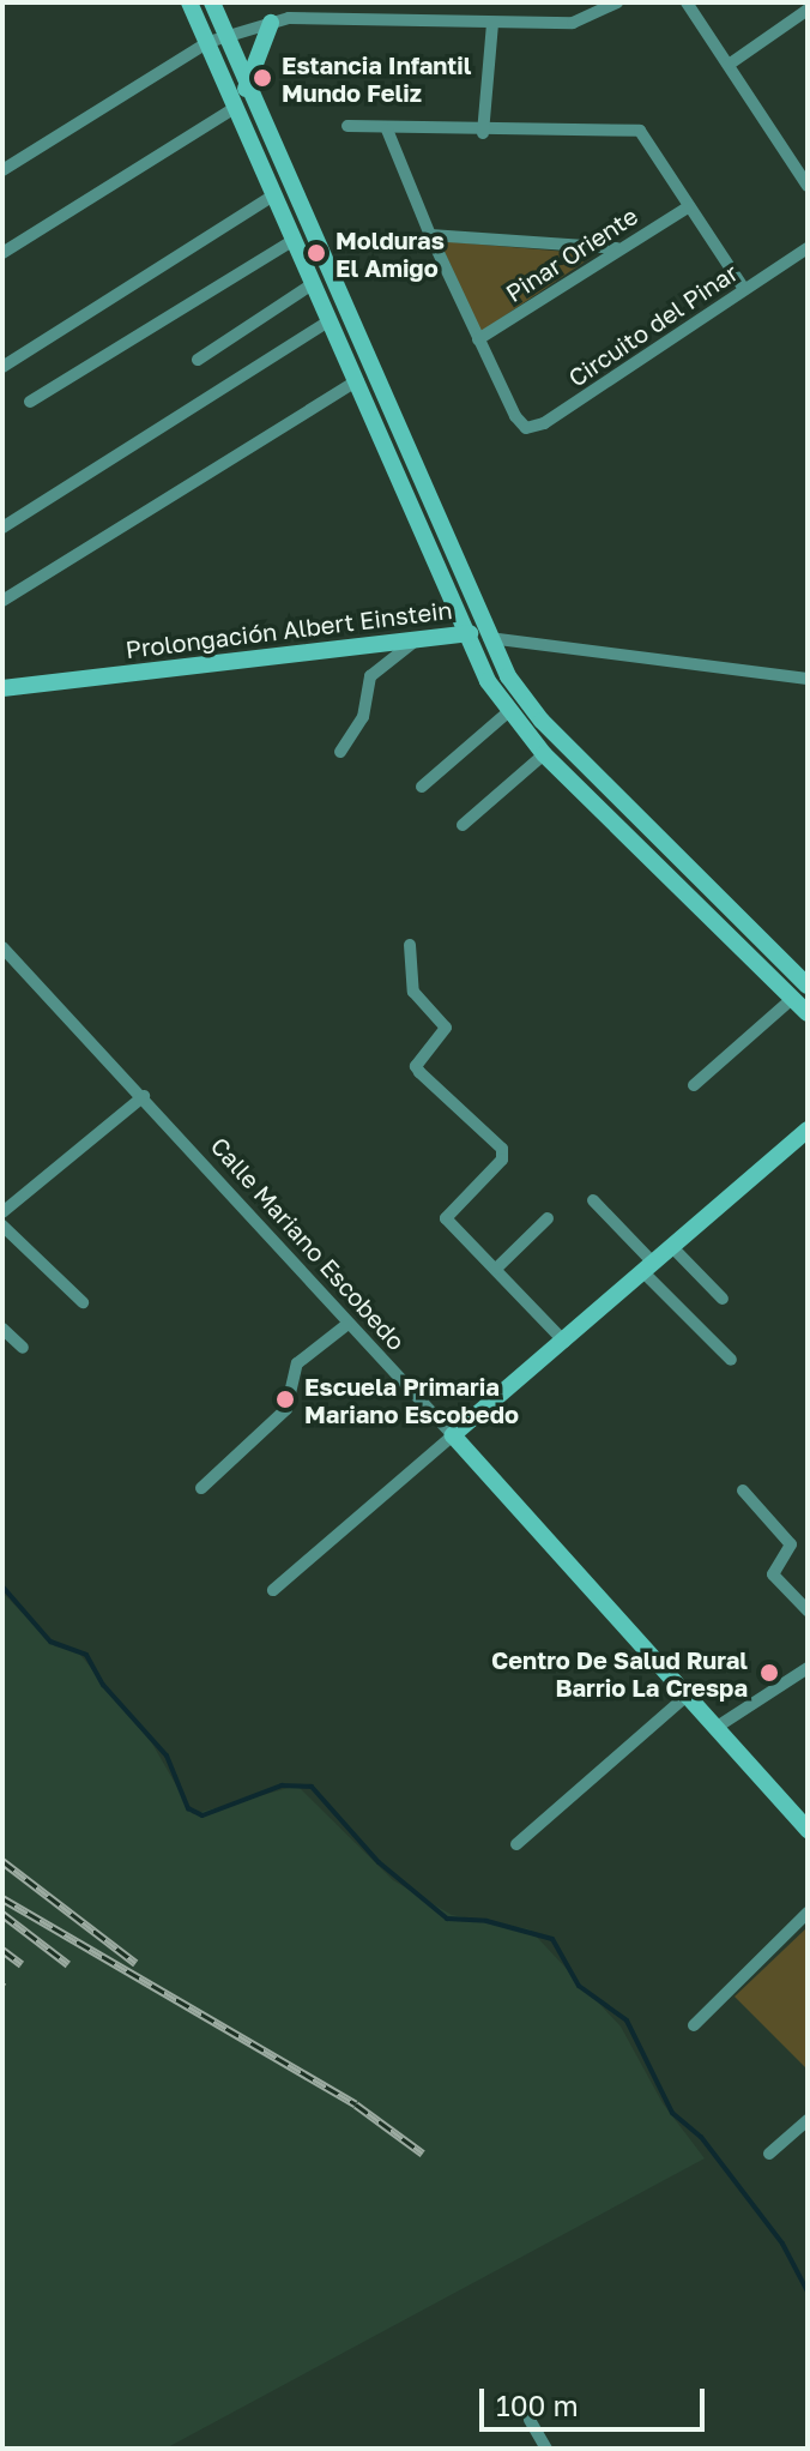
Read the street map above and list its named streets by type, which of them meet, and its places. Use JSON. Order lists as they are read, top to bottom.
{
  "streets": {
    "main road": ["Prolongación Albert Einstein", "Calle Mariano Escobedo"],
    "street": ["Pinar Oriente", "Circuito del Pinar"]
  },
  "crossings": [
    ["Pinar Oriente", "Circuito del Pinar"]
  ],
  "places": [
    "Estancia Infantil Mundo Feliz",
    "Molduras El Amigo",
    "Escuela Primaria Mariano Escobedo",
    "Centro De Salud Rural Barrio La Crespa"
  ],
  "scale_bar": "100 m"
}
